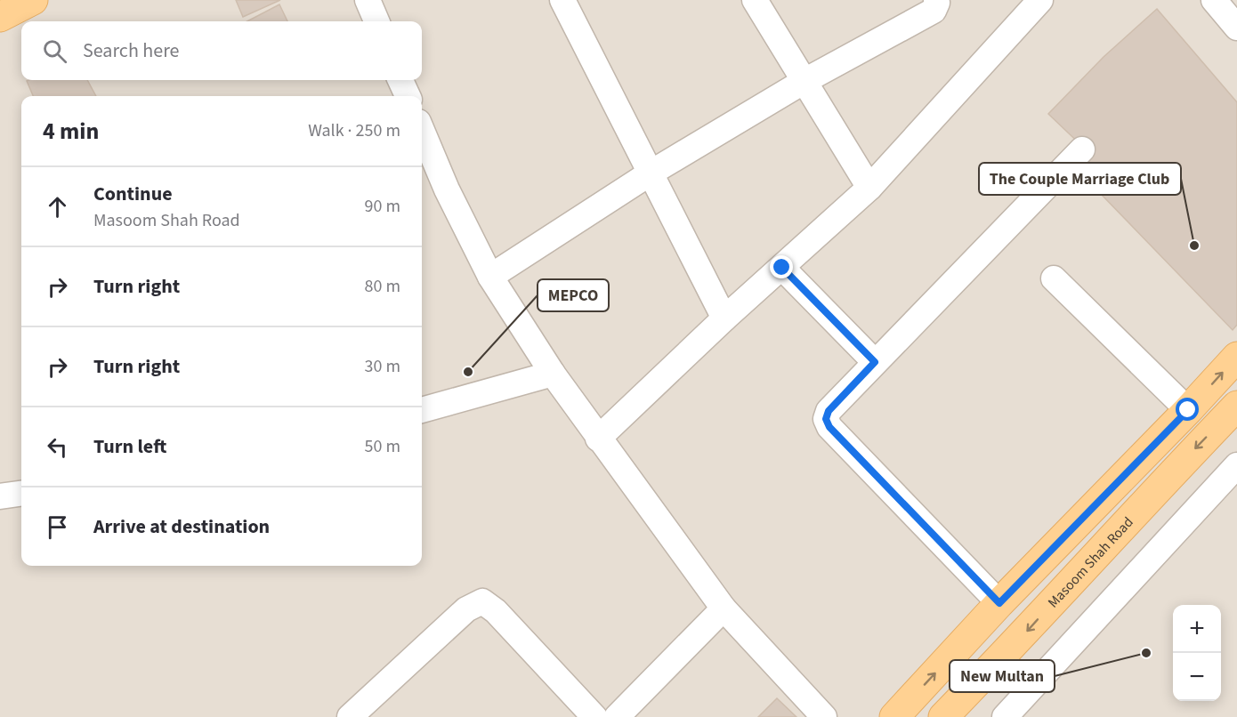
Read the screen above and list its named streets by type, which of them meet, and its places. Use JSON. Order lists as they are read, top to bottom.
{
  "streets": {
    "main road": ["Masoom Shah Road"]
  },
  "places": ["The Couple Marriage Club", "MEPCO", "New Multan"],
  "page": {
    "search": "Search here",
    "heading": ["4 min", "Walk · 250 m"],
    "list": [
      ["Continue", "Masoom Shah Road", "90 m"],
      ["Turn right", "80 m"],
      ["Turn right", "30 m"],
      ["Turn left", "50 m"],
      "Arrive at destination"
    ],
    "map_buttons": ["+", "−"]
  }
}
